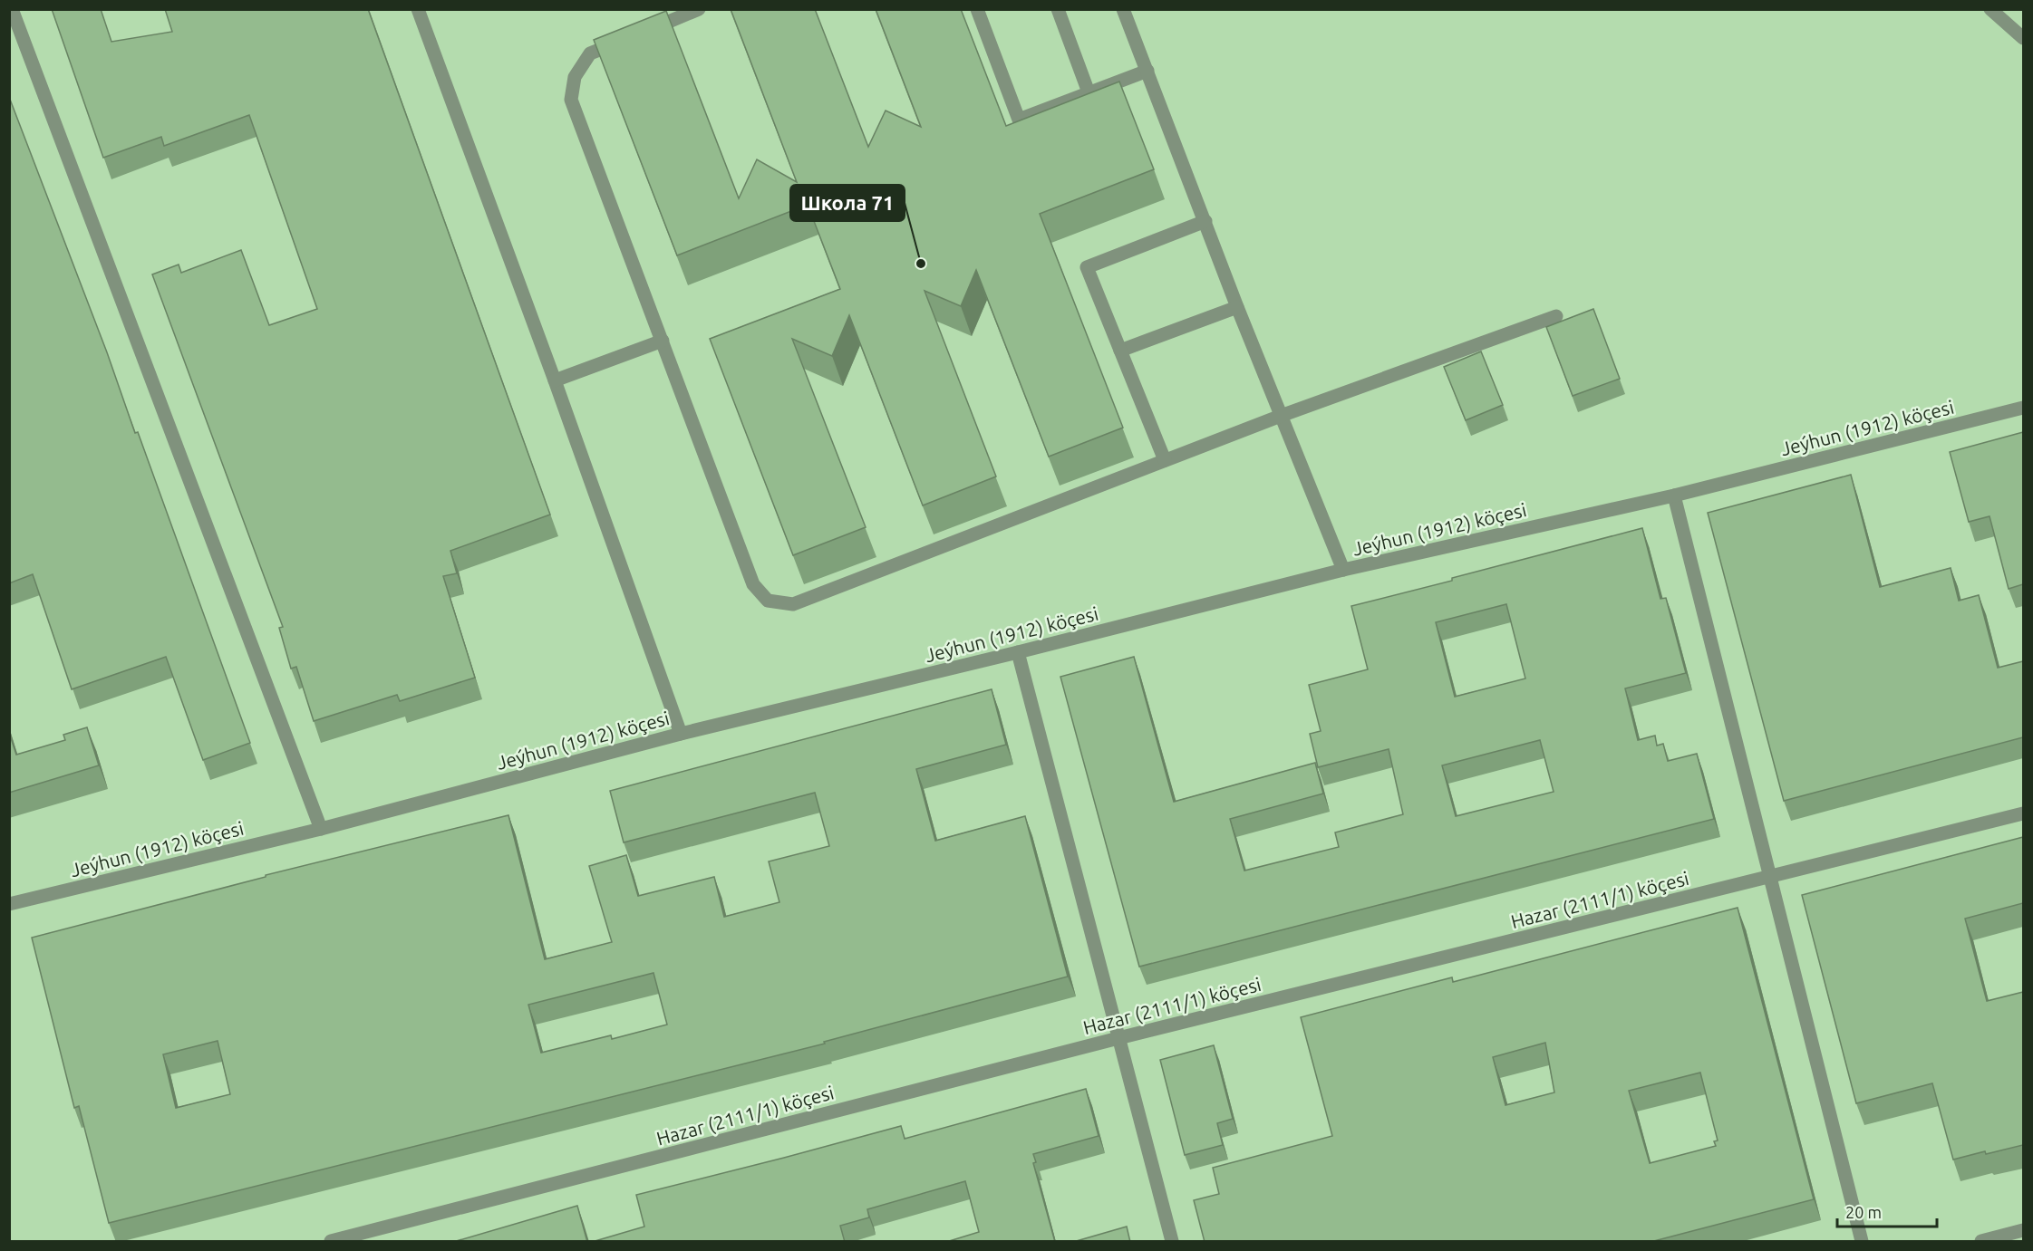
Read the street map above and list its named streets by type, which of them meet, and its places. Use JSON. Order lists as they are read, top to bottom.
{
  "streets": {
    "street": ["Jeýhun (1912) köçesi", "Hazar (2111/1) köçesi"]
  },
  "places": ["Школа 71"],
  "scale_bar": "20 m"
}
